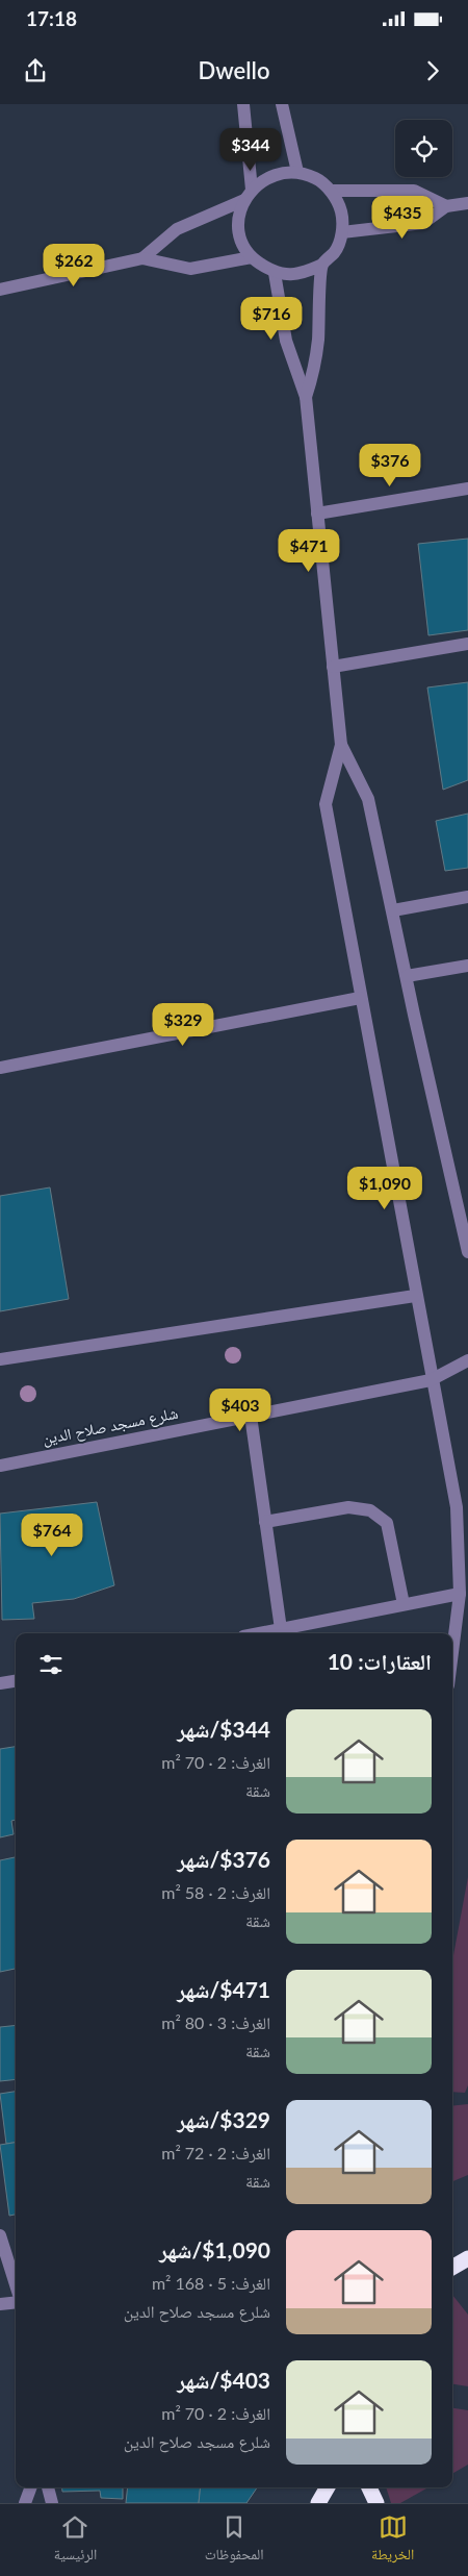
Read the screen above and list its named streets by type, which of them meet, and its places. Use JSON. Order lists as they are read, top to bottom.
{
  "streets": {
    "street": ["شلرع مسجد صلاح الدين"]
  },
  "page": {
    "status": "17:18",
    "header": "Dwello",
    "price": [
      "$344",
      "$435",
      "$262",
      "$716",
      "$376",
      "$471",
      "$329",
      "$1,090",
      "$403",
      "$764"
    ],
    "heading": "العقارات: 10",
    "list": [
      {
        "name": "$344/شهر",
        "note": "الغرف: 2 · 70 m² · شقة"
      },
      {
        "name": "$376/شهر",
        "note": "الغرف: 2 · 58 m² · شقة"
      },
      {
        "name": "$471/شهر",
        "note": "الغرف: 3 · 80 m² · شقة"
      },
      {
        "name": "$329/شهر",
        "note": "الغرف: 2 · 72 m² · شقة"
      },
      {
        "name": "$1,090/شهر",
        "note": "الغرف: 5 · 168 m² · شلرع مسجد صلاح الدين"
      },
      {
        "name": "$403/شهر",
        "note": "الغرف: 2 · 70 m² · شلرع مسجد صلاح الدين"
      }
    ],
    "tabs": ["الخريطة", "المحفوظات", "الرئيسية"]
  }
}
